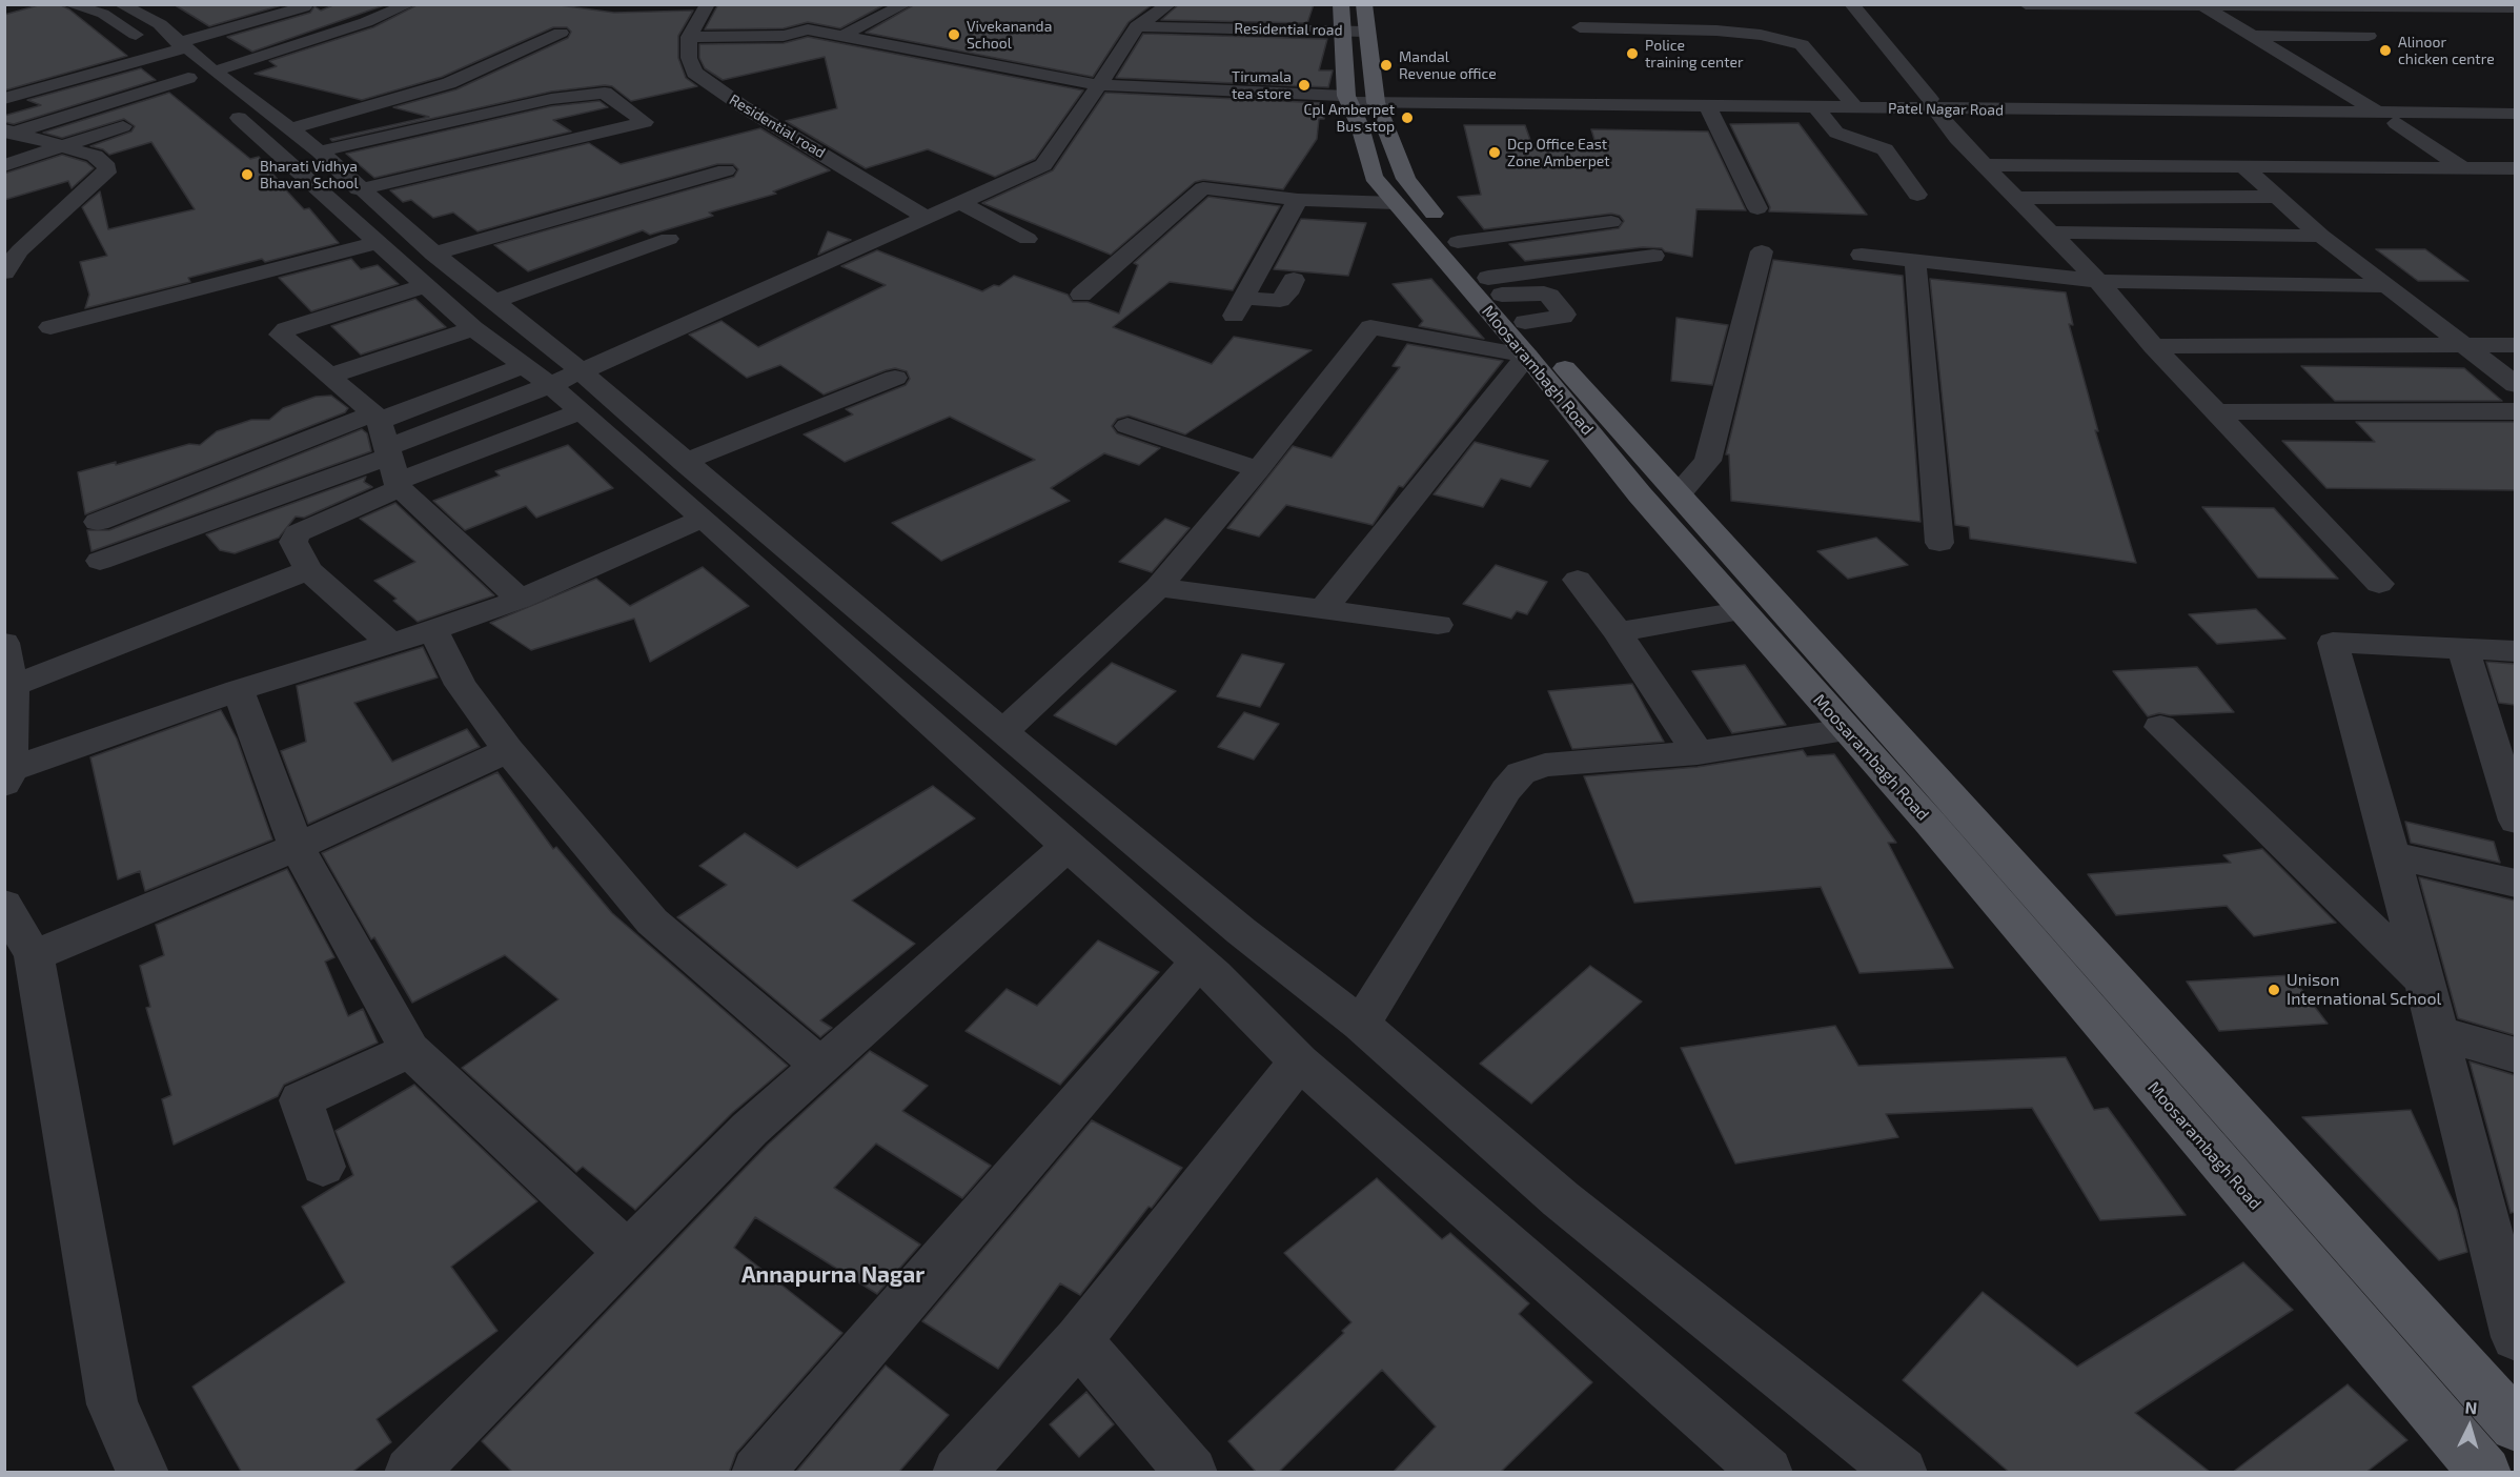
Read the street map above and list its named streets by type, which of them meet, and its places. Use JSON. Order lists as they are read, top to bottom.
{
  "streets": {
    "main road": ["Moosarambagh Road"],
    "street": ["Residential road", "Patel Nagar Road"]
  },
  "crossings": [
    ["Residential road", "Patel Nagar Road"],
    ["Residential road", "Moosarambagh Road"],
    ["Patel Nagar Road", "Moosarambagh Road"]
  ],
  "districts": ["Annapurna Nagar"],
  "places": [
    "Vivekananda School",
    "Alinoor chicken centre",
    "Police training center",
    "Mandal Revenue office",
    "Tirumala tea store",
    "Cpl Amberpet Bus stop",
    "Dcp Office East Zone Amberpet",
    "Bharati Vidhya Bhavan School",
    "Unison International School"
  ],
  "north": "top"
}
